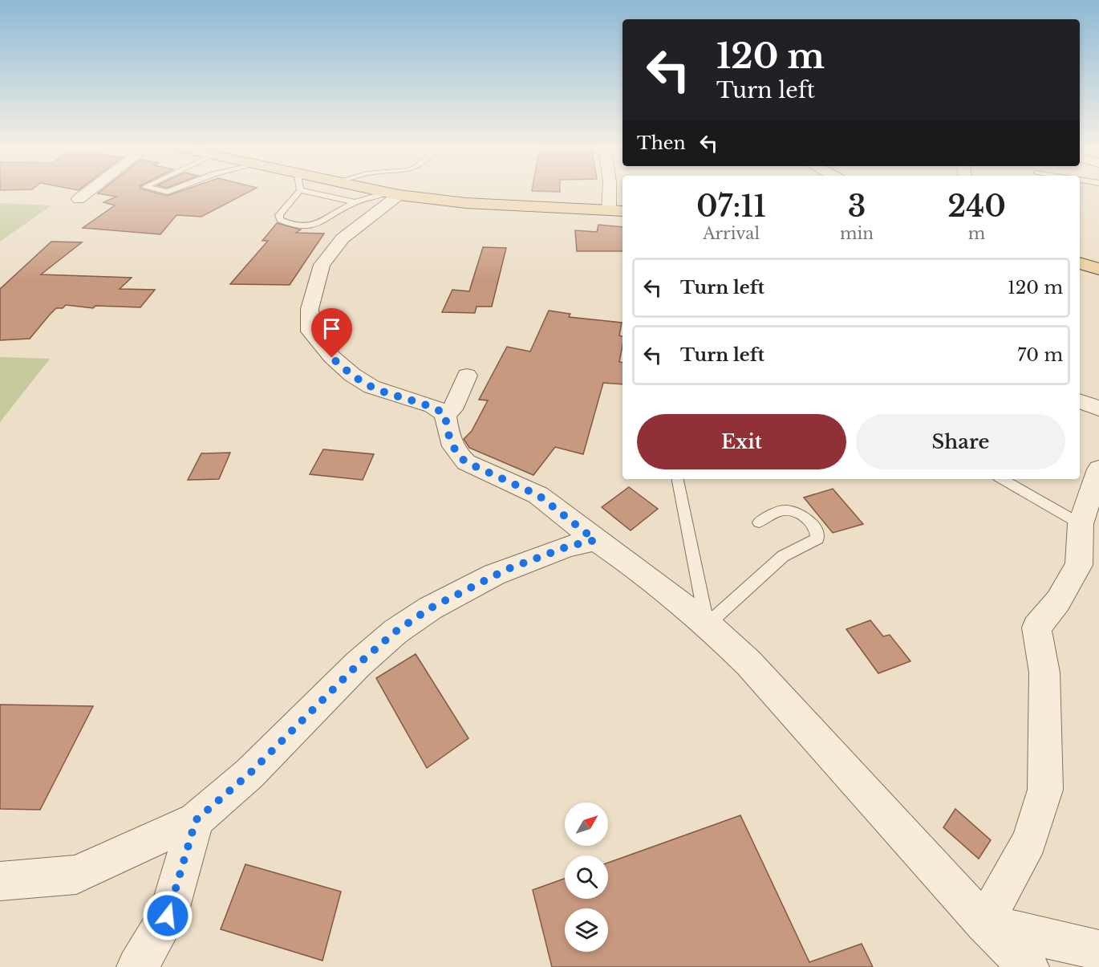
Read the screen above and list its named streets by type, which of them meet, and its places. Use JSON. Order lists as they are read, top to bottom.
{
  "north": "top right",
  "page": {
    "turn": ["120 m", "Turn left"],
    "then": "Then",
    "eta": [
      "07:11",
      "Arrival",
      "3",
      "min",
      "240",
      "m"
    ],
    "list": [
      {
        "name": "Turn left",
        "value": "120 m"
      },
      {
        "name": "Turn left",
        "value": "70 m"
      }
    ],
    "buttons": ["Exit", "Share"]
  }
}
